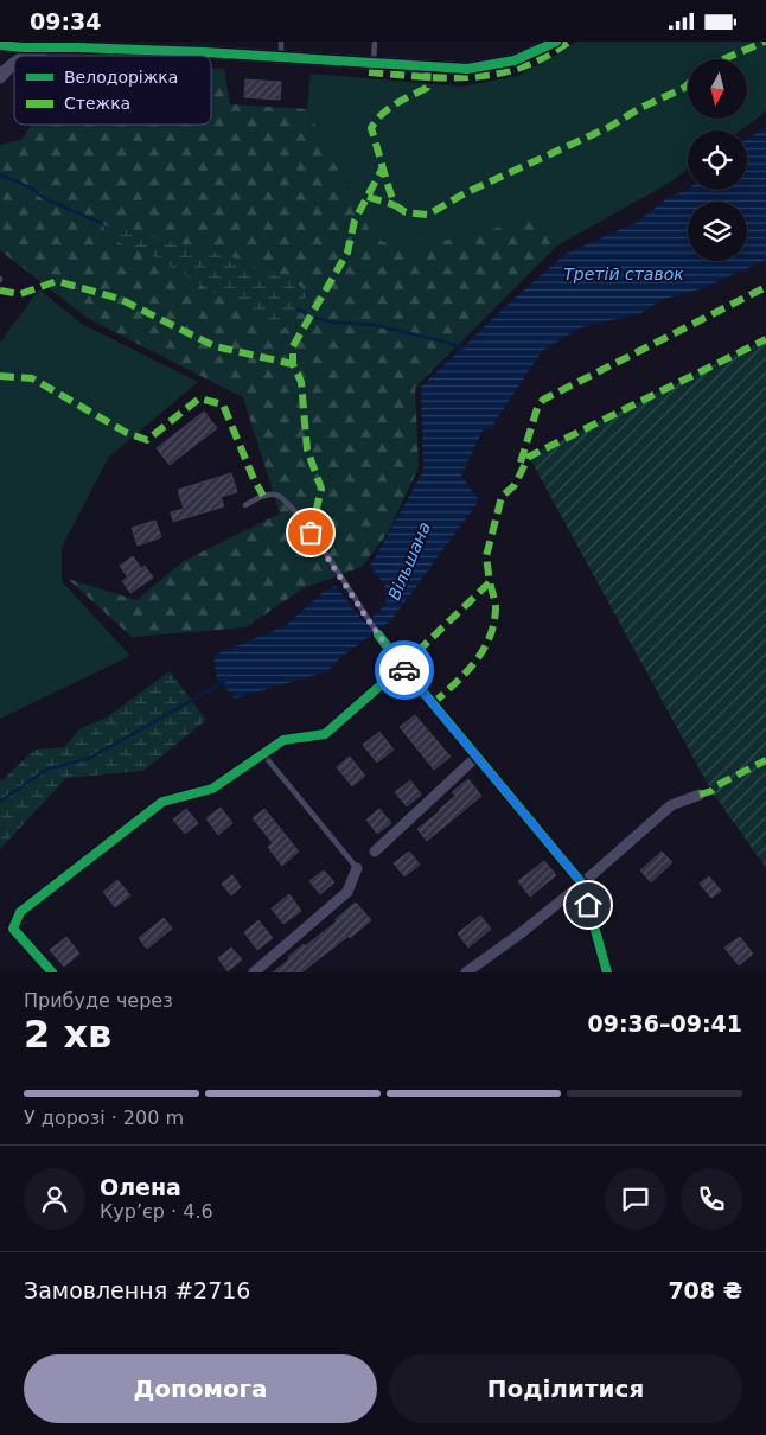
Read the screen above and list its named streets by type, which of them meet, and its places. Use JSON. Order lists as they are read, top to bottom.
{
  "water": ["Третій ставок", "Вільшана"],
  "legend": ["Велодоріжка", "Стежка"],
  "north": "bottom",
  "page": {
    "status": "09:34",
    "heading": ["2 хв", "Прибуде через", "09:36–09:41"],
    "panel": [
      "Олена",
      "Кур’єр · 4.6",
      "Замовлення #2716",
      "708 ₴"
    ],
    "bar": "У дорозі · 200 m",
    "buttons": ["Допомога", "Поділитися"]
  }
}
